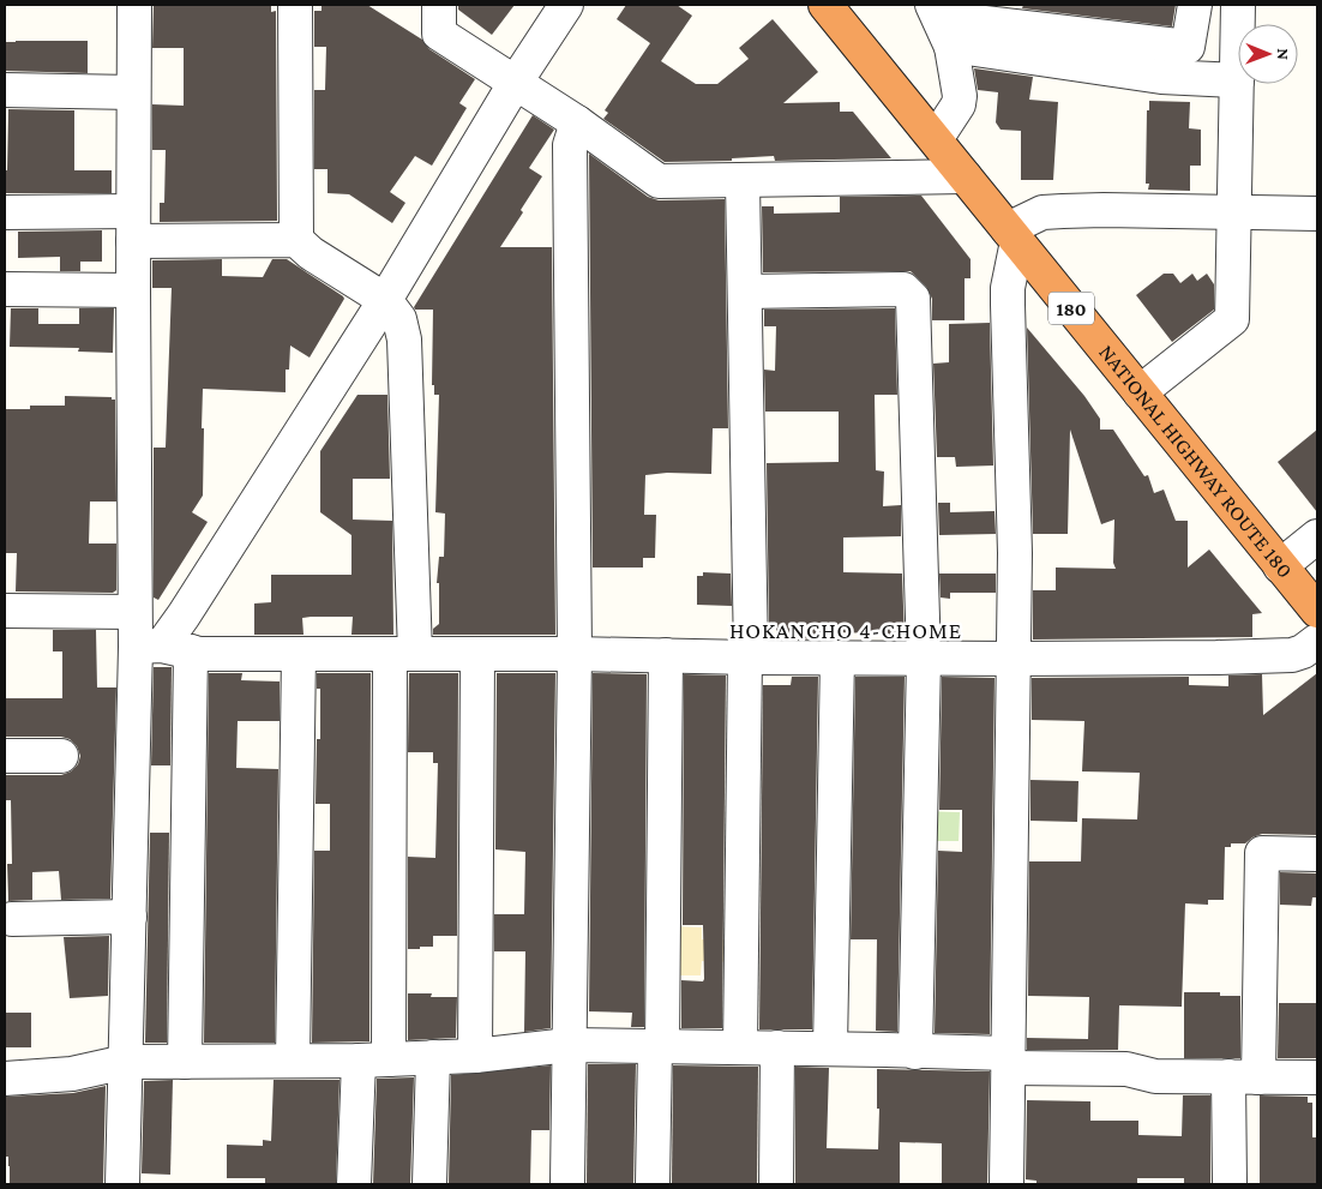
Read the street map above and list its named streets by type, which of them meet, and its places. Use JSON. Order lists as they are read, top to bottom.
{
  "streets": {
    "highway": ["180", "NATIONAL HIGHWAY ROUTE 180"]
  },
  "districts": ["HOKANCHO 4-CHOME"],
  "north": "right"
}
